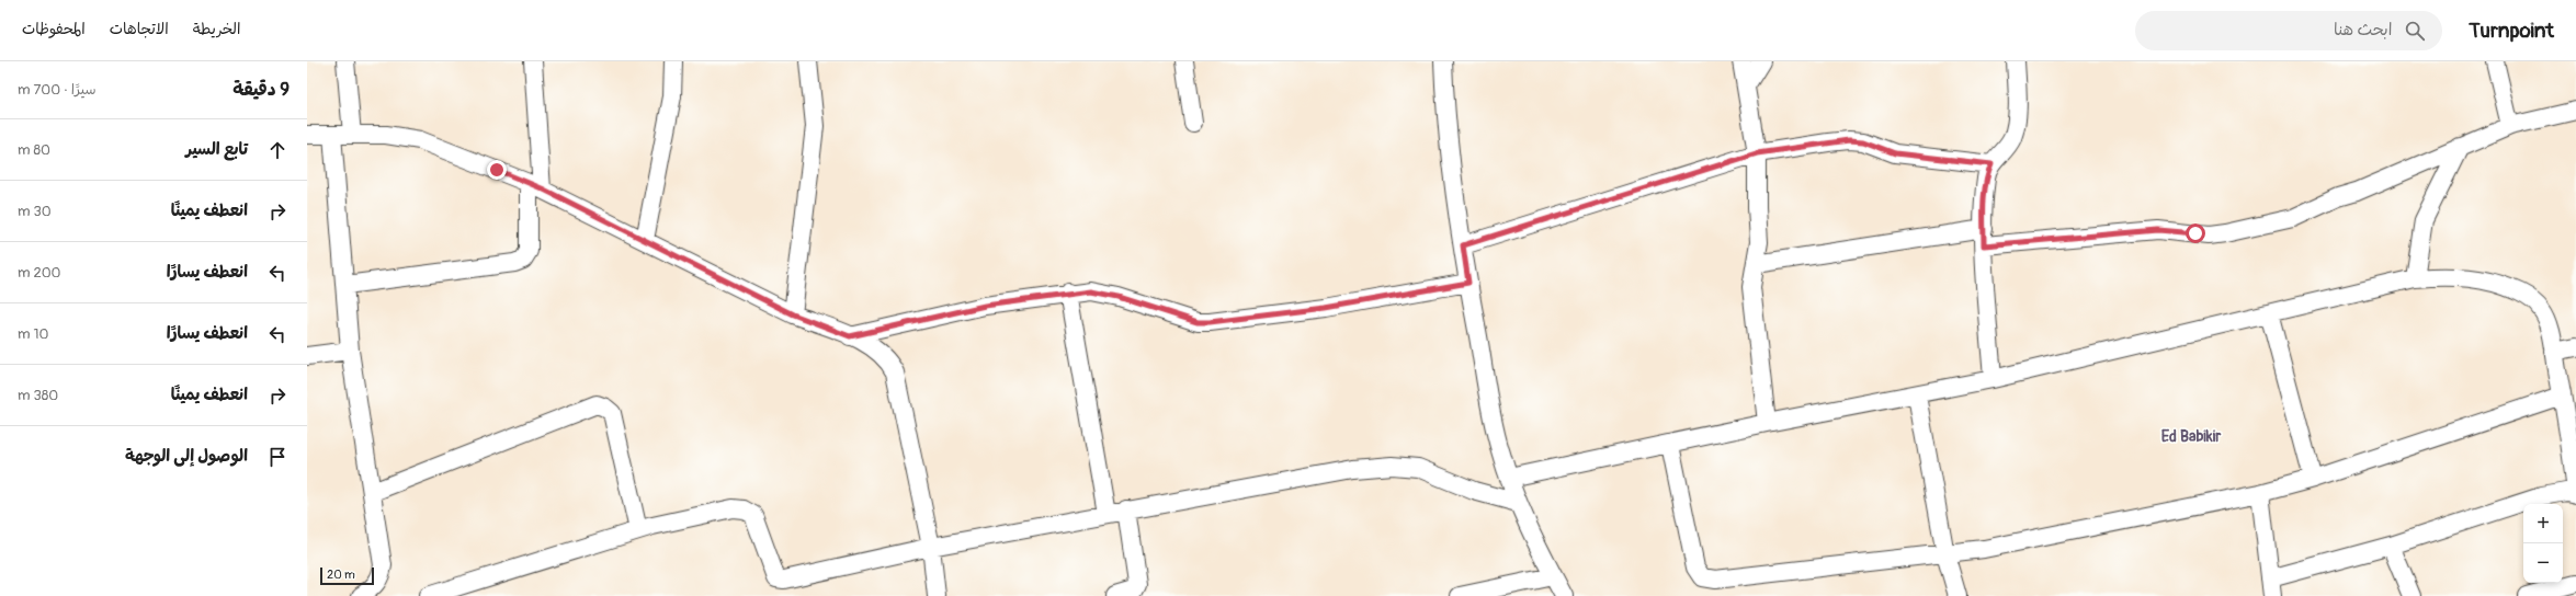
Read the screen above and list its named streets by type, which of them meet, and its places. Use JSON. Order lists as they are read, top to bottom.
{
  "districts": ["Ed Babikir"],
  "scale_bar": "20 m",
  "page": {
    "header": "Turnpoint",
    "search": "ابحث هنا",
    "nav": ["الخريطة", "الاتجاهات", "المحفوظات"],
    "heading": ["9 دقيقة", "سيرًا · 700 m"],
    "list": [
      ["تابع السير", "80 m"],
      ["انعطف يمينًا", "30 m"],
      ["انعطف يسارًا", "200 m"],
      ["انعطف يسارًا", "10 m"],
      ["انعطف يمينًا", "380 m"],
      "الوصول إلى الوجهة"
    ],
    "map_buttons": ["+", "−"],
    "scale": "20 m"
  }
}
